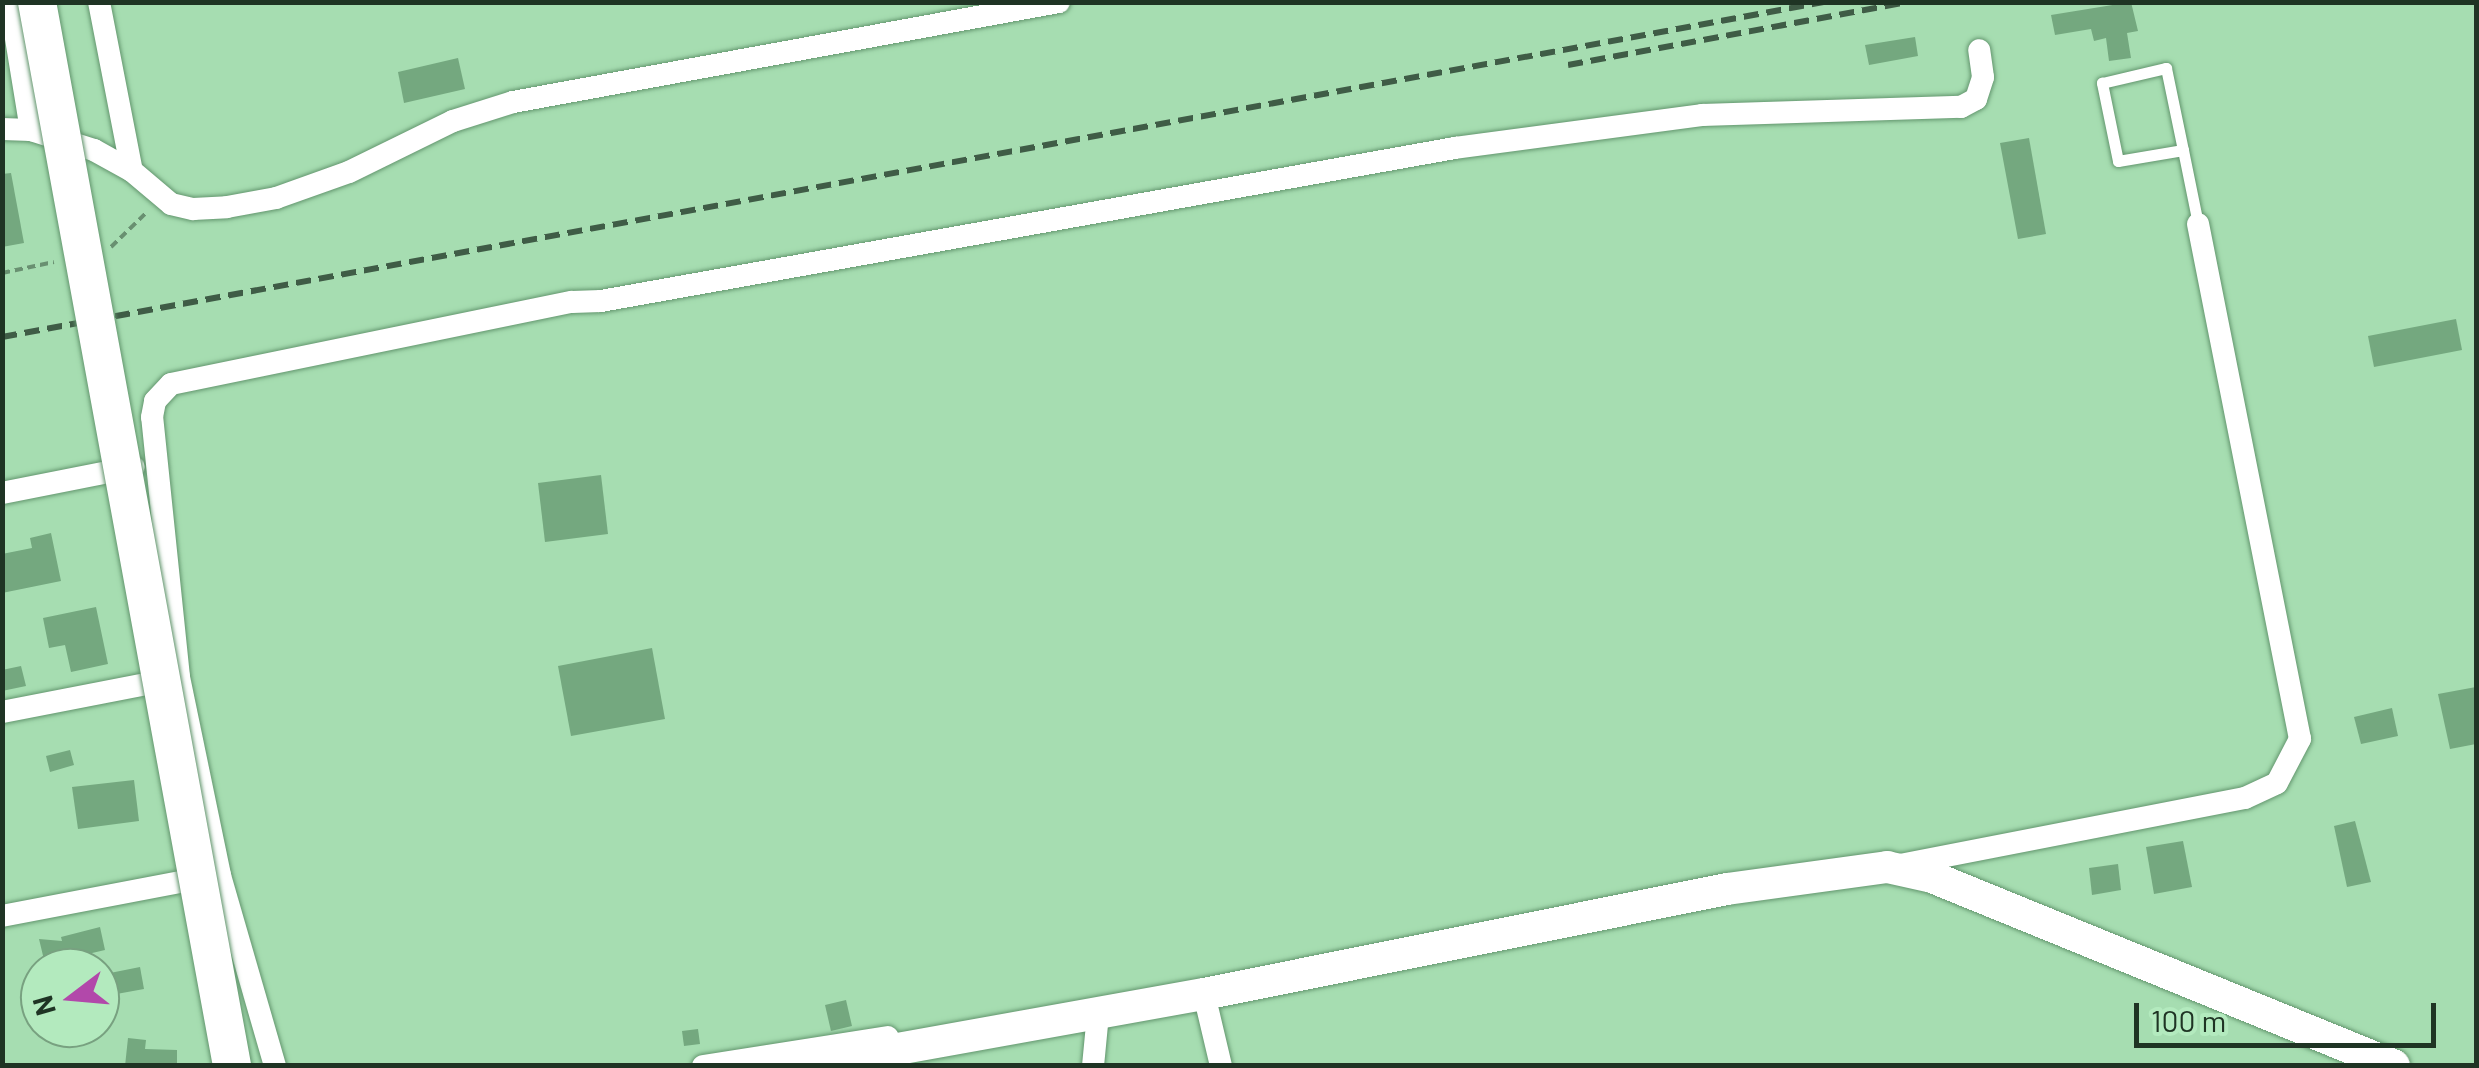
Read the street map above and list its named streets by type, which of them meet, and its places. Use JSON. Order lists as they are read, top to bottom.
{
  "scale_bar": "100 m",
  "north": "left"
}
